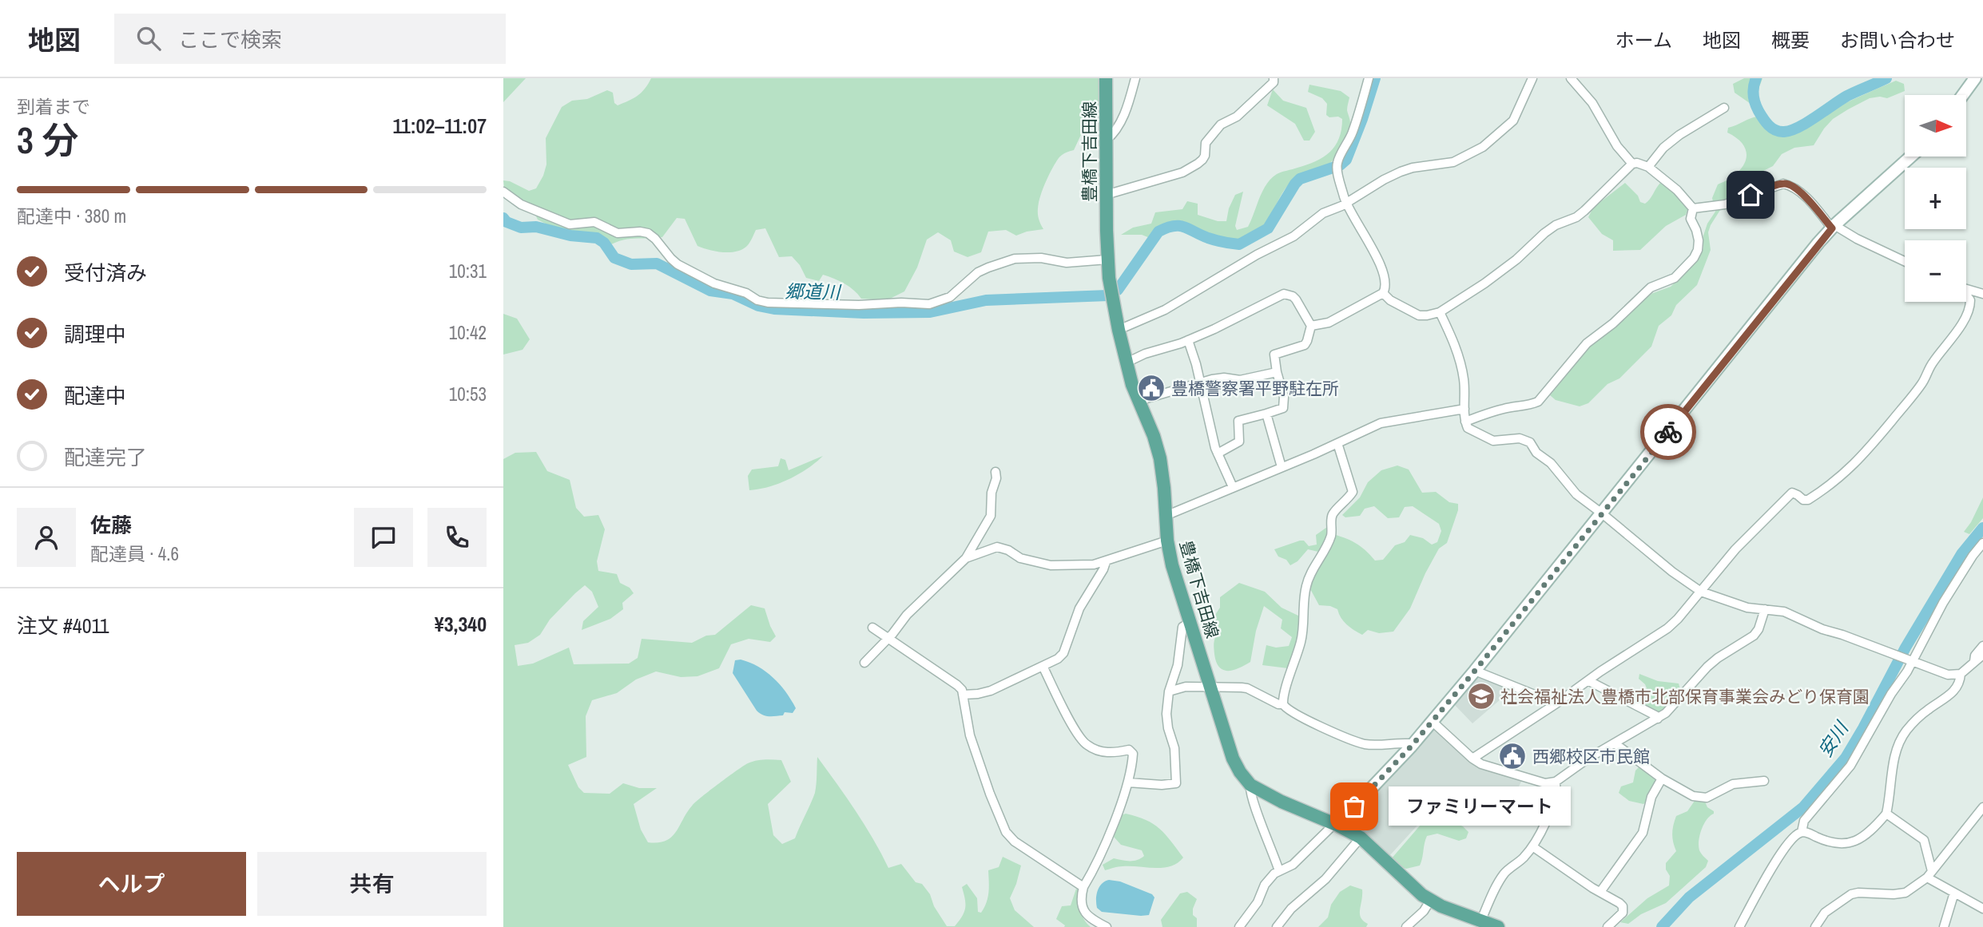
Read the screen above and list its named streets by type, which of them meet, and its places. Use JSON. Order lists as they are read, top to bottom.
{
  "streets": {
    "main road": ["豊橋下吉田線"]
  },
  "water": ["郷道川", "安川"],
  "places": {
    "public building": ["豊橋警察署平野駐在所", "西郷校区市民館"],
    "school or university": ["社会福祉法人豊橋市北部保育事業会みどり保育園"],
    "other": ["ファミリーマート"]
  },
  "north": "right",
  "page": {
    "header": "地図",
    "search": "ここで検索",
    "nav": [
      "ホーム",
      "地図",
      "概要",
      "お問い合わせ"
    ],
    "heading": ["3 分", "到着まで", "11:02–11:07"],
    "panel": [
      "佐藤",
      "配達員 · 4.6",
      "注文 #4011",
      "¥3,340"
    ],
    "map_buttons": ["+", "−"],
    "bar": "配達中 · 380 m",
    "list": [
      ["受付済み", "10:31"],
      ["調理中", "10:42"],
      ["配達中", "10:53"],
      "配達完了"
    ],
    "bubble": "ファミリーマート",
    "buttons": ["ヘルプ", "共有"]
  }
}
